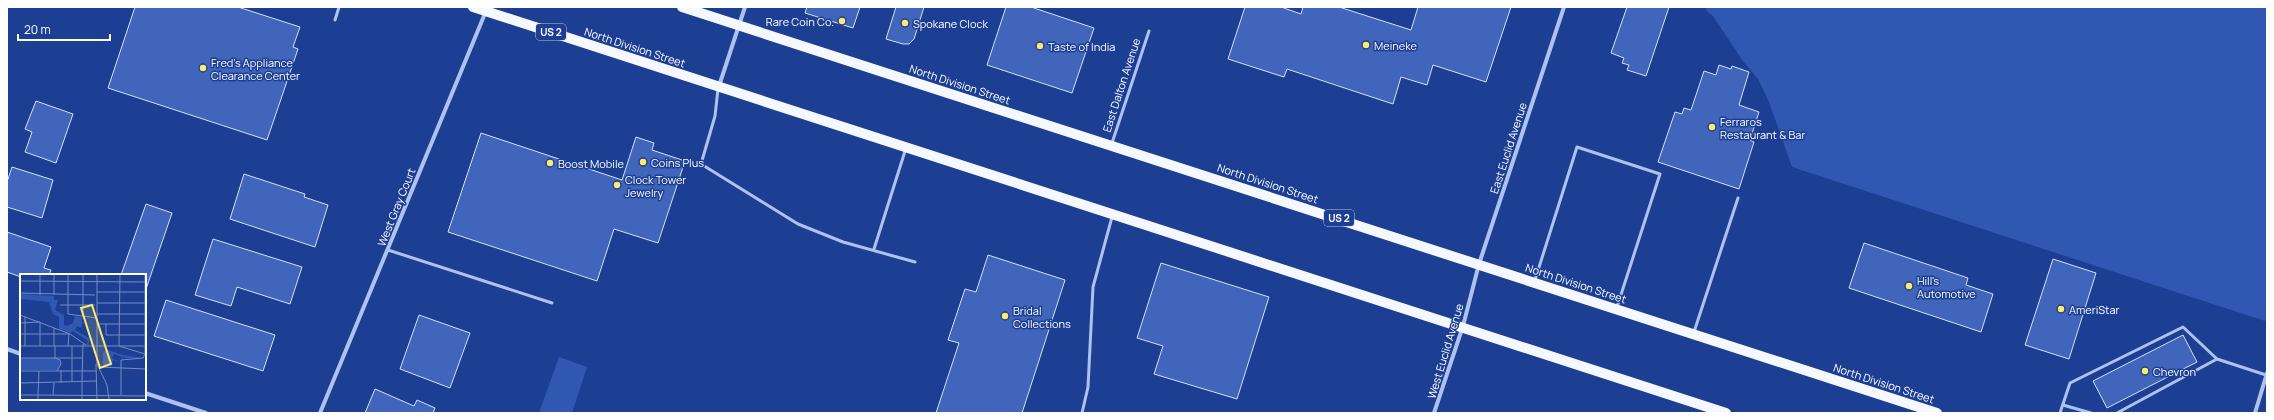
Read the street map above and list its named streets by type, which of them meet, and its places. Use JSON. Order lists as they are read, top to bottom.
{
  "streets": {
    "main road": ["US 2", "North Division Street"],
    "street": ["East Euclid Avenue", "West Gray Court", "West Euclid Avenue"],
    "lane": ["East Dalton Avenue"]
  },
  "crossings": [
    ["North Division Street", "East Dalton Avenue"],
    ["North Division Street", "East Euclid Avenue"],
    ["North Division Street", "West Gray Court"],
    ["North Division Street", "West Euclid Avenue"],
    ["East Euclid Avenue", "West Euclid Avenue"]
  ],
  "places": [
    "Rare Coin Co.",
    "Spokane Clock",
    "Meineke",
    "Taste of India",
    "Fred's Appliance Clearance Center",
    "Ferraros Restaurant & Bar",
    "Coins Plus",
    "Boost Mobile",
    "Clock Tower Jewelry",
    "Hill's Automotive",
    "AmeriStar",
    "Bridal Collections",
    "Chevron"
  ],
  "scale_bar": "20 m"
}
